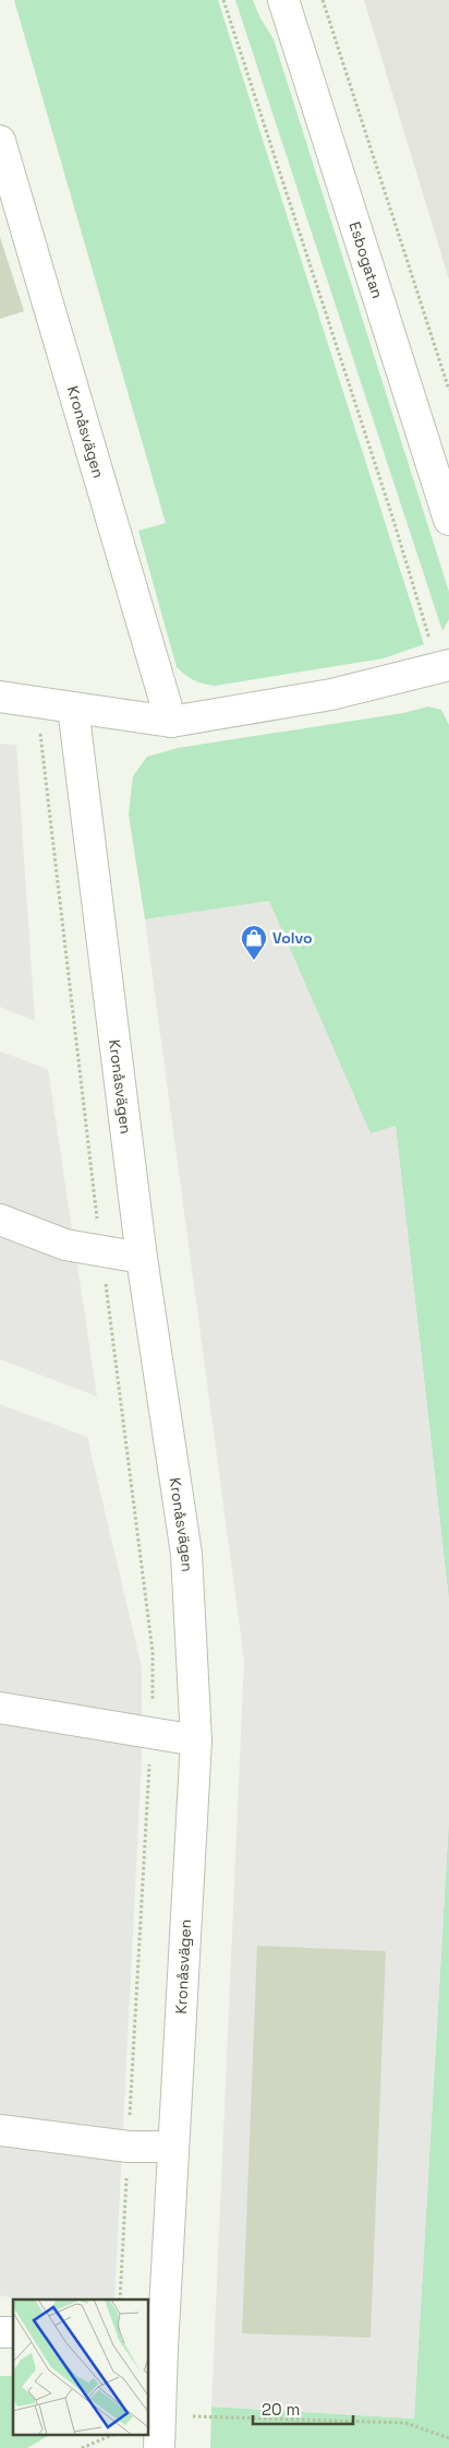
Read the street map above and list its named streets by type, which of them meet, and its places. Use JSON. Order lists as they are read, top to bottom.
{
  "streets": {
    "street": ["Esbogatan", "Kronåsvägen"]
  },
  "places": {
    "shop": ["Volvo"]
  },
  "scale_bar": "20 m"
}
